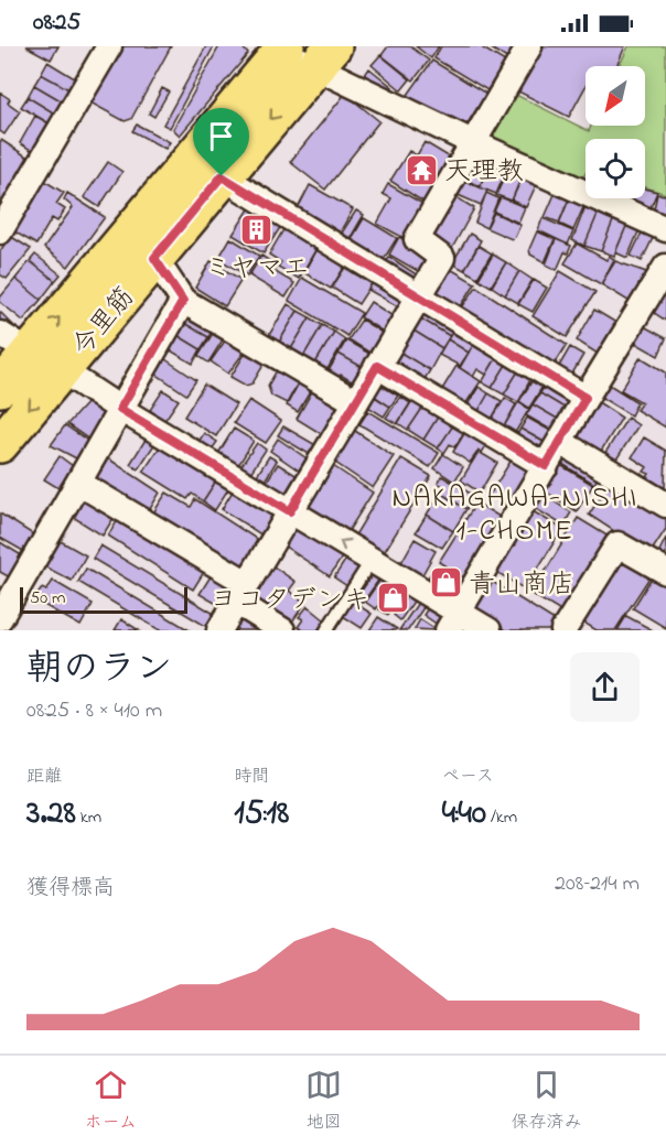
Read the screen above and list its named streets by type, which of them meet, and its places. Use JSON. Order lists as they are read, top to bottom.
{
  "streets": {
    "main road": ["今里筋"]
  },
  "districts": ["NAKAGAWA-NISHI 1-CHOME"],
  "places": {
    "temple": ["天理教"],
    "building": ["ミヤマエ"],
    "shop": ["青山商店", "ヨコタデンキ"]
  },
  "scale_bar": "50 m",
  "north": "bottom left",
  "page": {
    "status": "08:25",
    "scale": "50 m",
    "heading": ["朝のラン", "08:25 · 8 × 410 m"],
    "stats": [
      ["距離", "3.28 km"],
      ["時間", "15:18"],
      ["ペース", "4:40 /km"]
    ],
    "chart": ["獲得標高", "208–214 m"],
    "tabs": ["ホーム", "地図", "保存済み"]
  }
}
